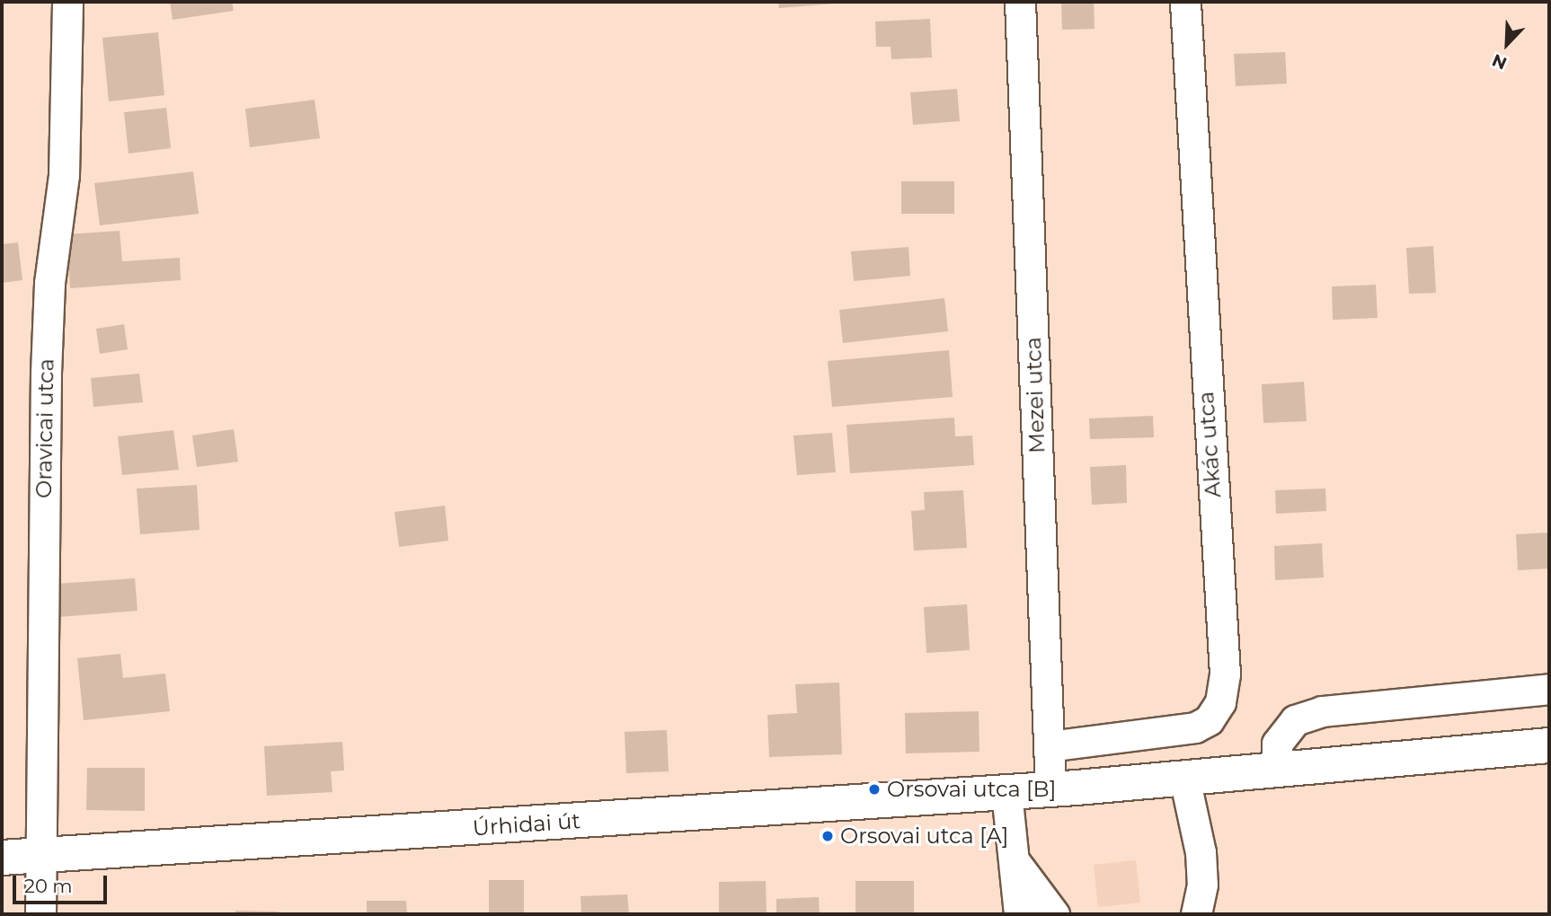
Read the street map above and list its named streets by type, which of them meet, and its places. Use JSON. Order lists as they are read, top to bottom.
{
  "streets": {
    "main road": ["Úrhidai út"],
    "street": ["Mezei utca", "Oravicai utca", "Akác utca"]
  },
  "crossings": [
    ["Mezei utca", "Akác utca"],
    ["Mezei utca", "Úrhidai út"],
    ["Oravicai utca", "Úrhidai út"]
  ],
  "places": ["Orsovai utca [B]", "Orsovai utca [A]"],
  "scale_bar": "20 m",
  "north": "bottom left"
}
